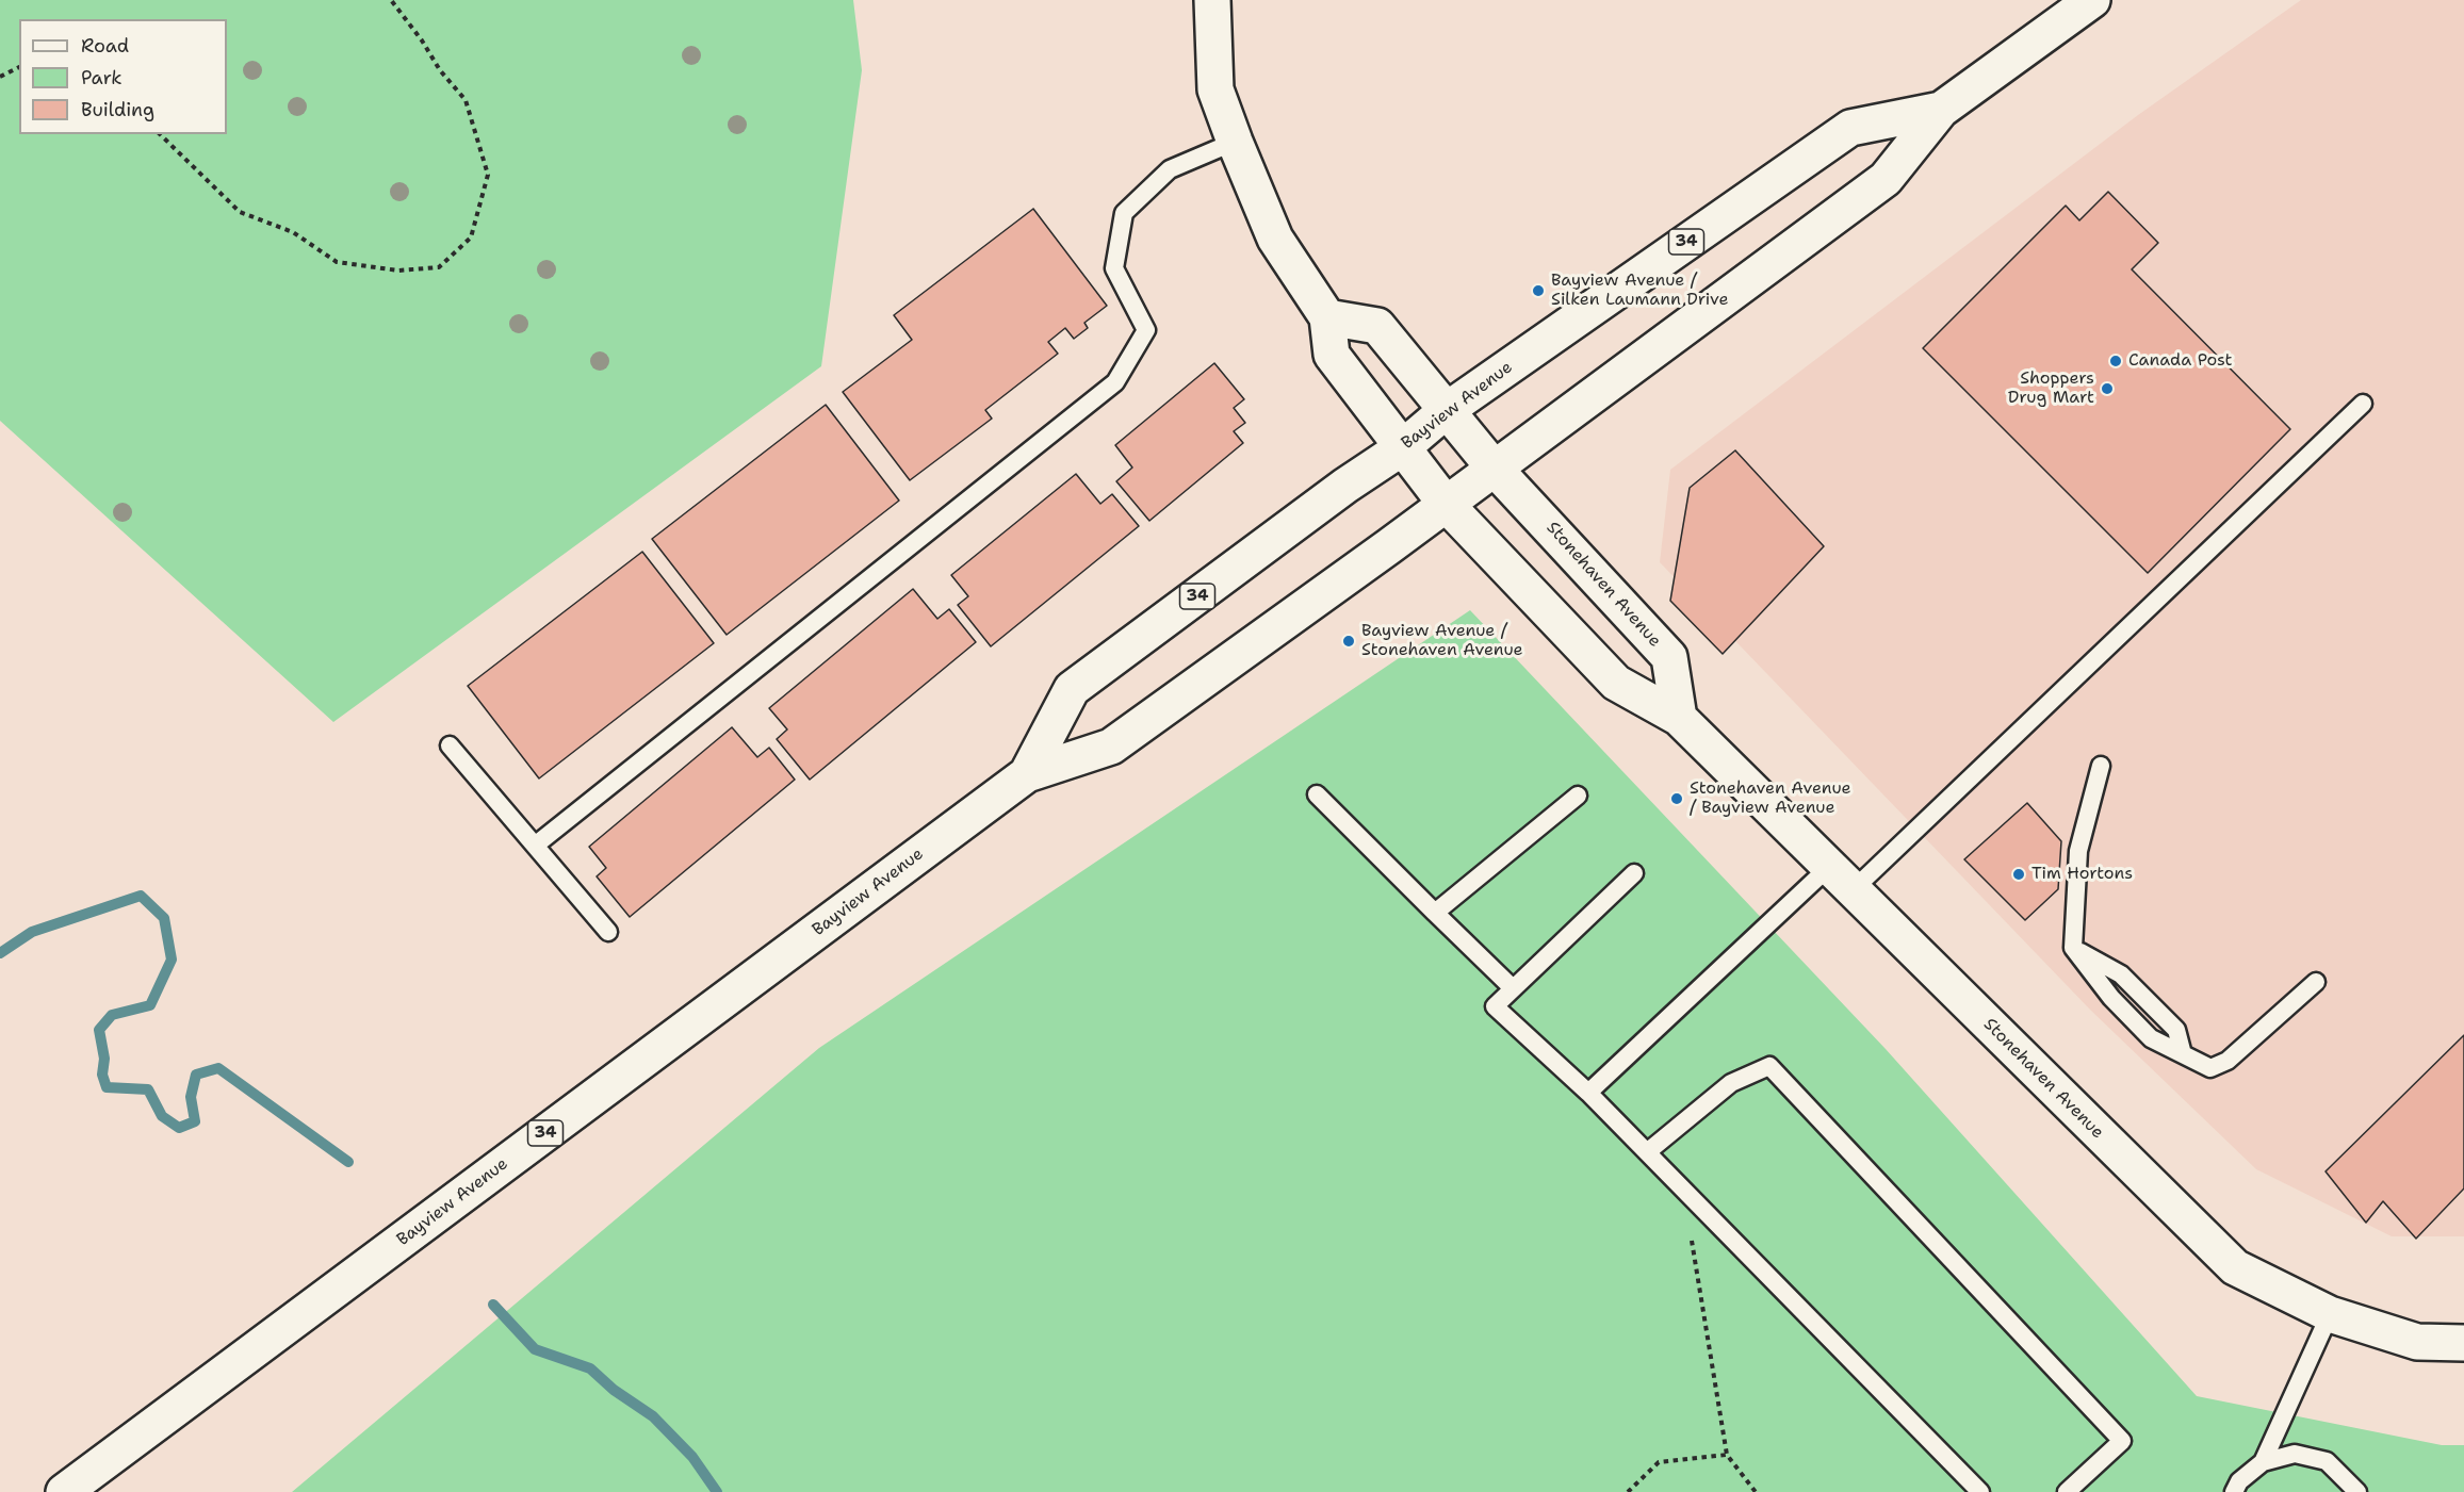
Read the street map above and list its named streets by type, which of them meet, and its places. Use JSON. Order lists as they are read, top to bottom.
{
  "streets": {
    "main road": ["34", "Bayview Avenue", "Stonehaven Avenue"]
  },
  "crossings": [
    ["Bayview Avenue", "Stonehaven Avenue"]
  ],
  "places": [
    "Bayview Avenue / Silken Laumann Drive",
    "Canada Post",
    "Shoppers Drug Mart",
    "Bayview Avenue / Stonehaven Avenue",
    "Stonehaven Avenue / Bayview Avenue",
    "Tim Hortons"
  ],
  "legend": ["Road", "Park", "Building"]
}
